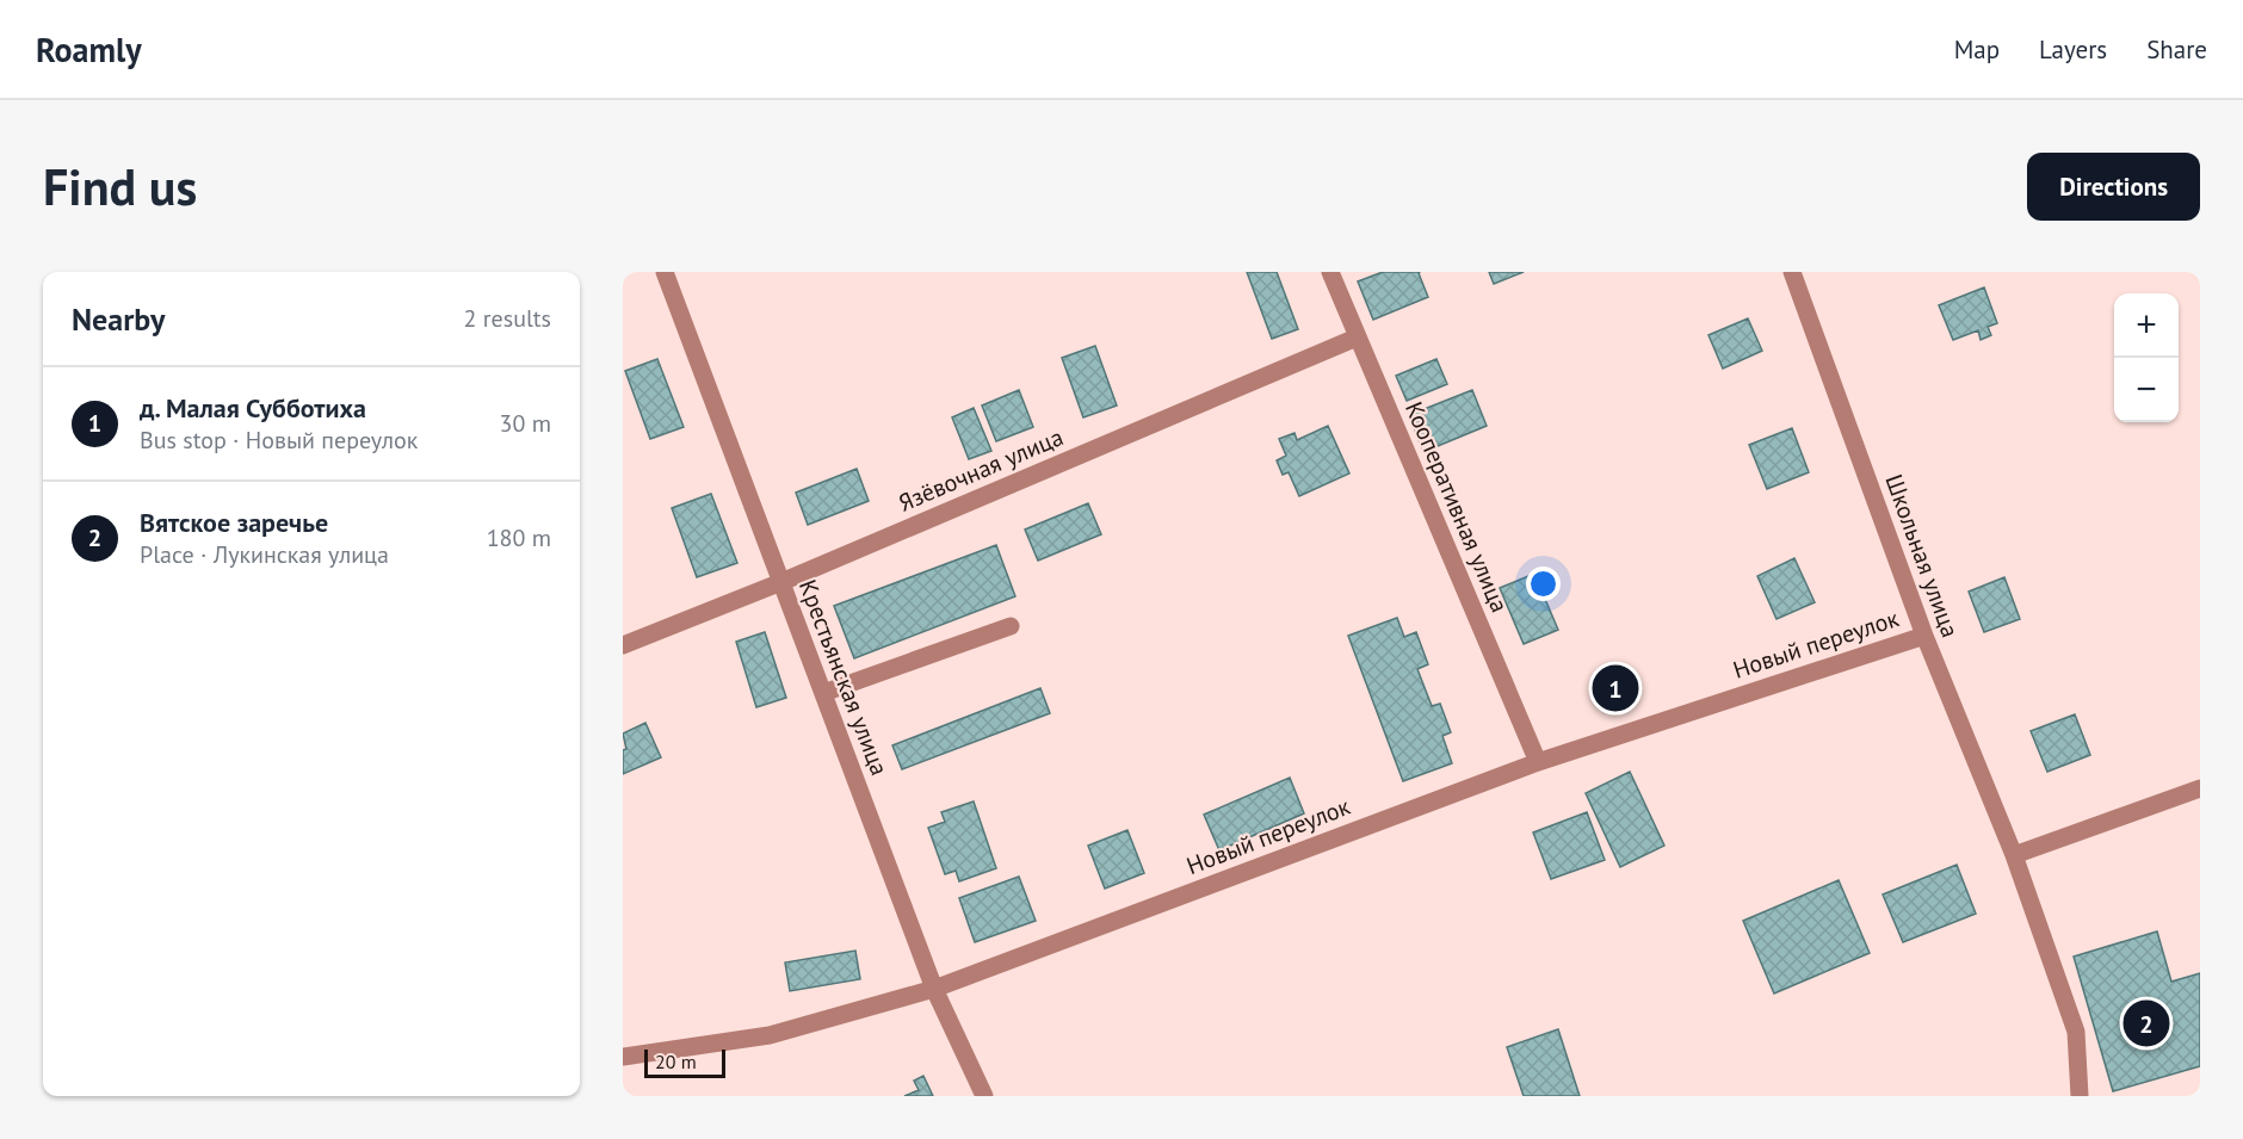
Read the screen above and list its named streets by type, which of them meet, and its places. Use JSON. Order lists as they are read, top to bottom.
{
  "streets": {
    "street": [
      "Язёвочная улица",
      "Кооперативная улица",
      "Школьная улица",
      "Новый переулок",
      "Крестьянская улица"
    ]
  },
  "crossings": [
    ["Язёвочная улица", "Кооперативная улица"],
    ["Язёвочная улица", "Крестьянская улица"],
    ["Кооперативная улица", "Новый переулок"],
    ["Школьная улица", "Новый переулок"],
    ["Новый переулок", "Крестьянская улица"]
  ],
  "scale_bar": "20 m",
  "page": {
    "header": "Roamly",
    "nav": ["Map", "Layers", "Share"],
    "buttons": "Directions",
    "title": "Find us",
    "heading": ["Nearby", "2 results"],
    "map_buttons": ["+", "−"],
    "list": [
      {
        "mark": "1",
        "name": "д. Малая Субботиха",
        "note": "Bus stop · Новый переулок",
        "value": "30 m"
      },
      {
        "mark": "2",
        "name": "Вятское заречье",
        "note": "Place · Лукинская улица",
        "value": "180 m"
      }
    ],
    "pins": ["1", "2"],
    "scale": "20 m"
  }
}
